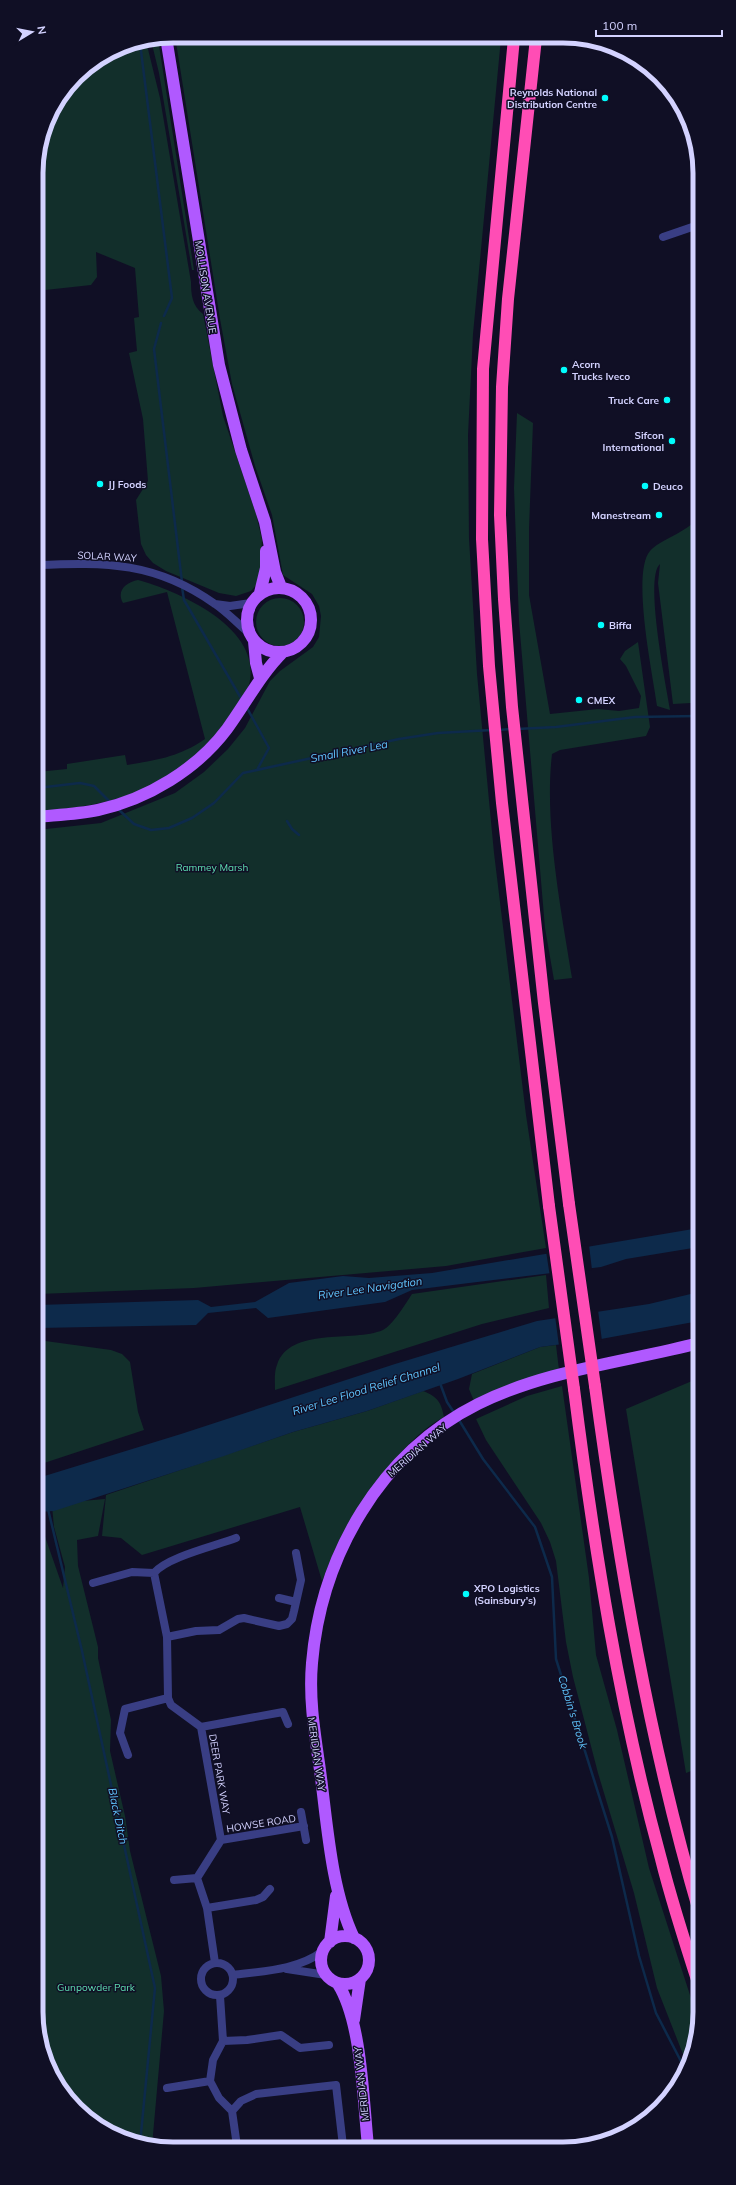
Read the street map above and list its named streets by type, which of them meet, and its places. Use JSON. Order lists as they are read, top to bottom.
{
  "streets": {
    "main road": ["MOLLISON AVENUE", "MERIDIAN WAY"],
    "street": ["SOLAR WAY", "DEER PARK WAY", "HOWSE ROAD"]
  },
  "crossings": [
    ["MOLLISON AVENUE", "SOLAR WAY"],
    ["DEER PARK WAY", "HOWSE ROAD"]
  ],
  "water": [
    "Small River Lea",
    "River Lee Navigation",
    "River Lee Flood Relief Channel",
    "Cobbin's Brook",
    "Black Ditch"
  ],
  "parks": ["Rammey Marsh", "Gunpowder Park"],
  "places": [
    "Reynolds National Distribution Centre",
    "Acorn Trucks Iveco",
    "Truck Care",
    "Sifcon International",
    "JJ Foods",
    "Deuco",
    "Manestream",
    "Biffa",
    "CMEX",
    "XPO Logistics (Sainsbury's)"
  ],
  "scale_bar": "100 m",
  "north": "right"
}
